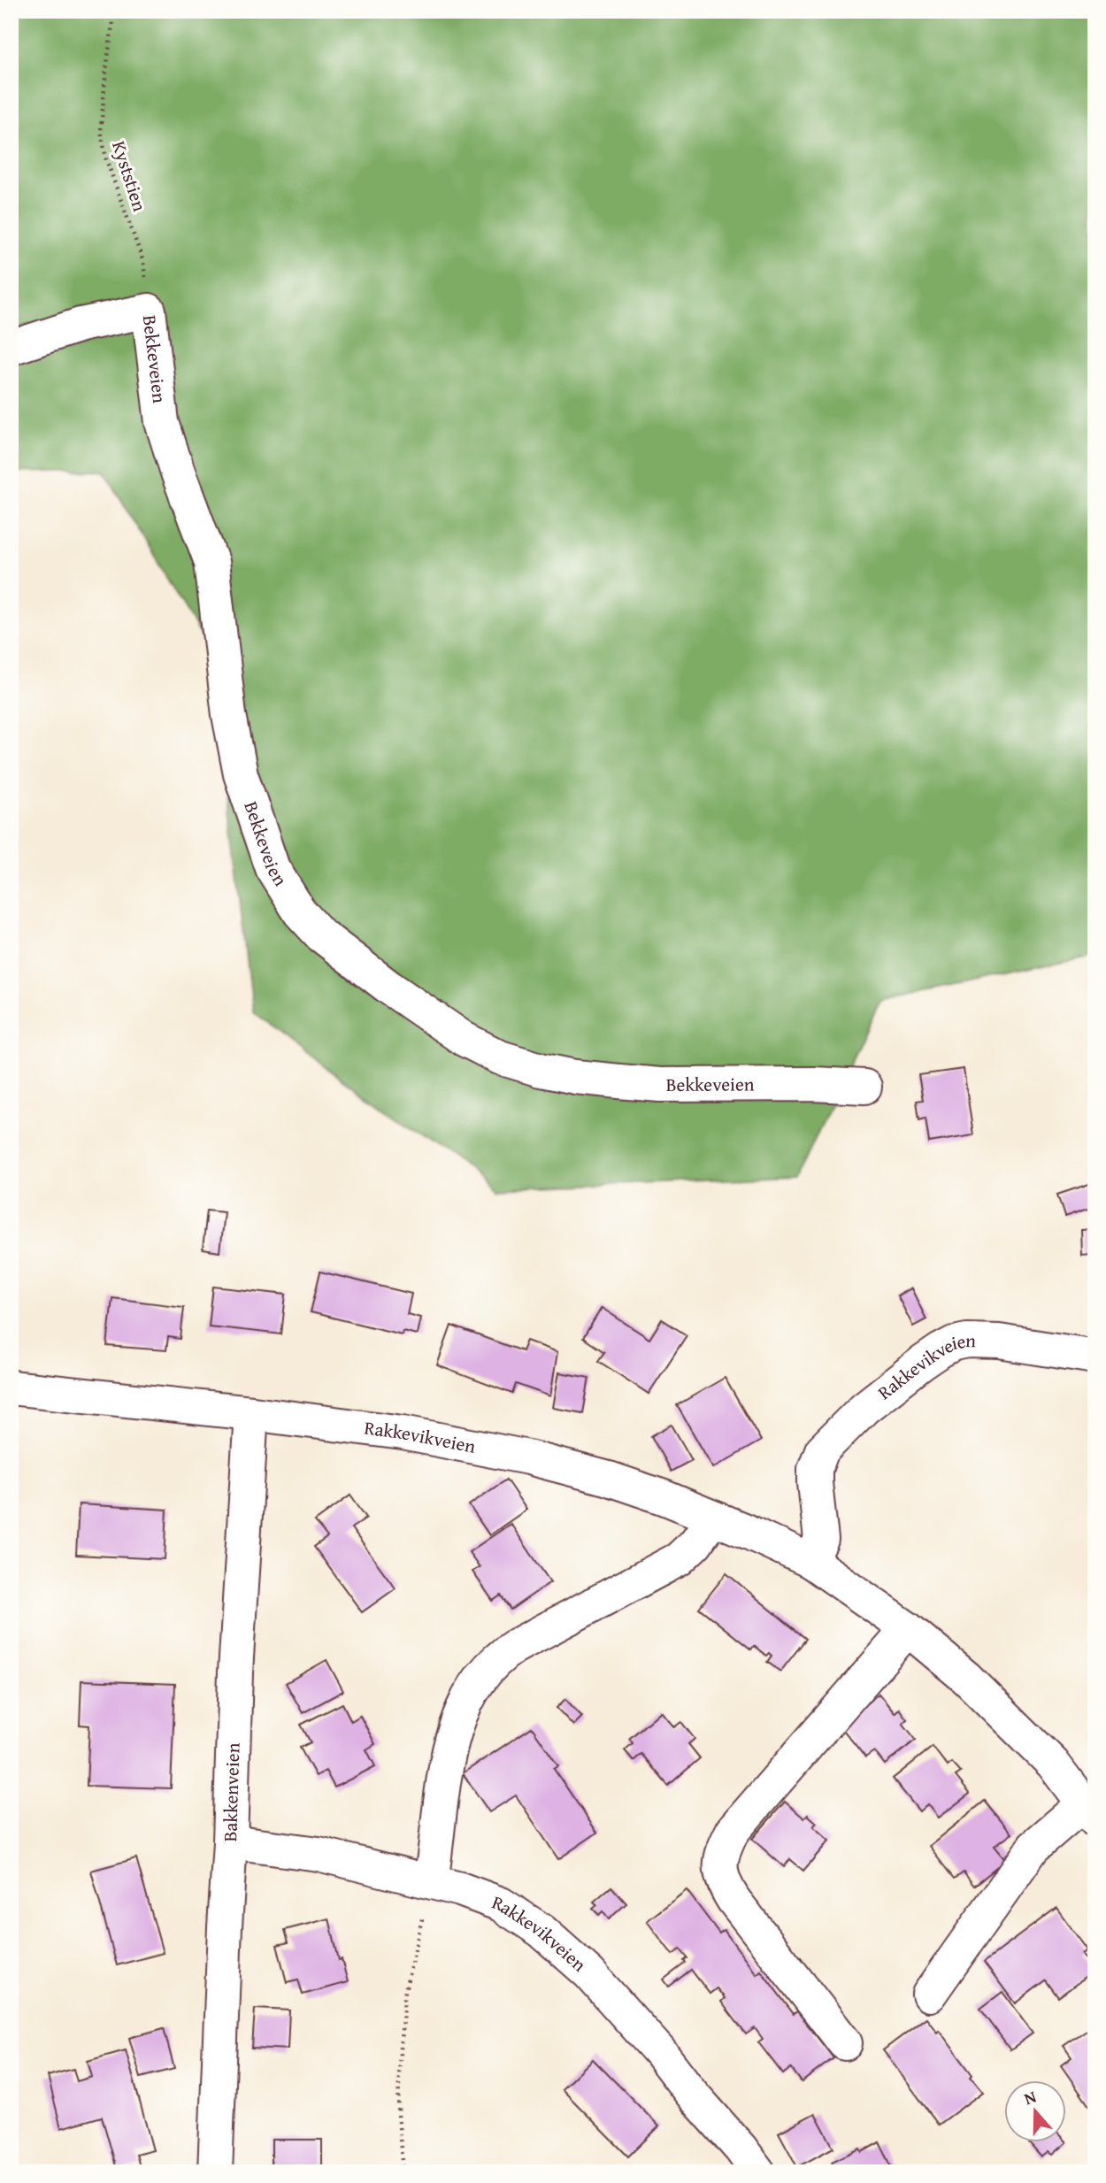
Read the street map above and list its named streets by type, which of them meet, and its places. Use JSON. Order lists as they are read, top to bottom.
{
  "streets": {
    "street": ["Bekkeveien", "Rakkevikveien", "Bakkenveien"],
    "path": ["Kyststien"]
  },
  "crossings": [
    ["Kyststien", "Bekkeveien"],
    ["Rakkevikveien", "Bakkenveien"]
  ],
  "north": "top"
}
